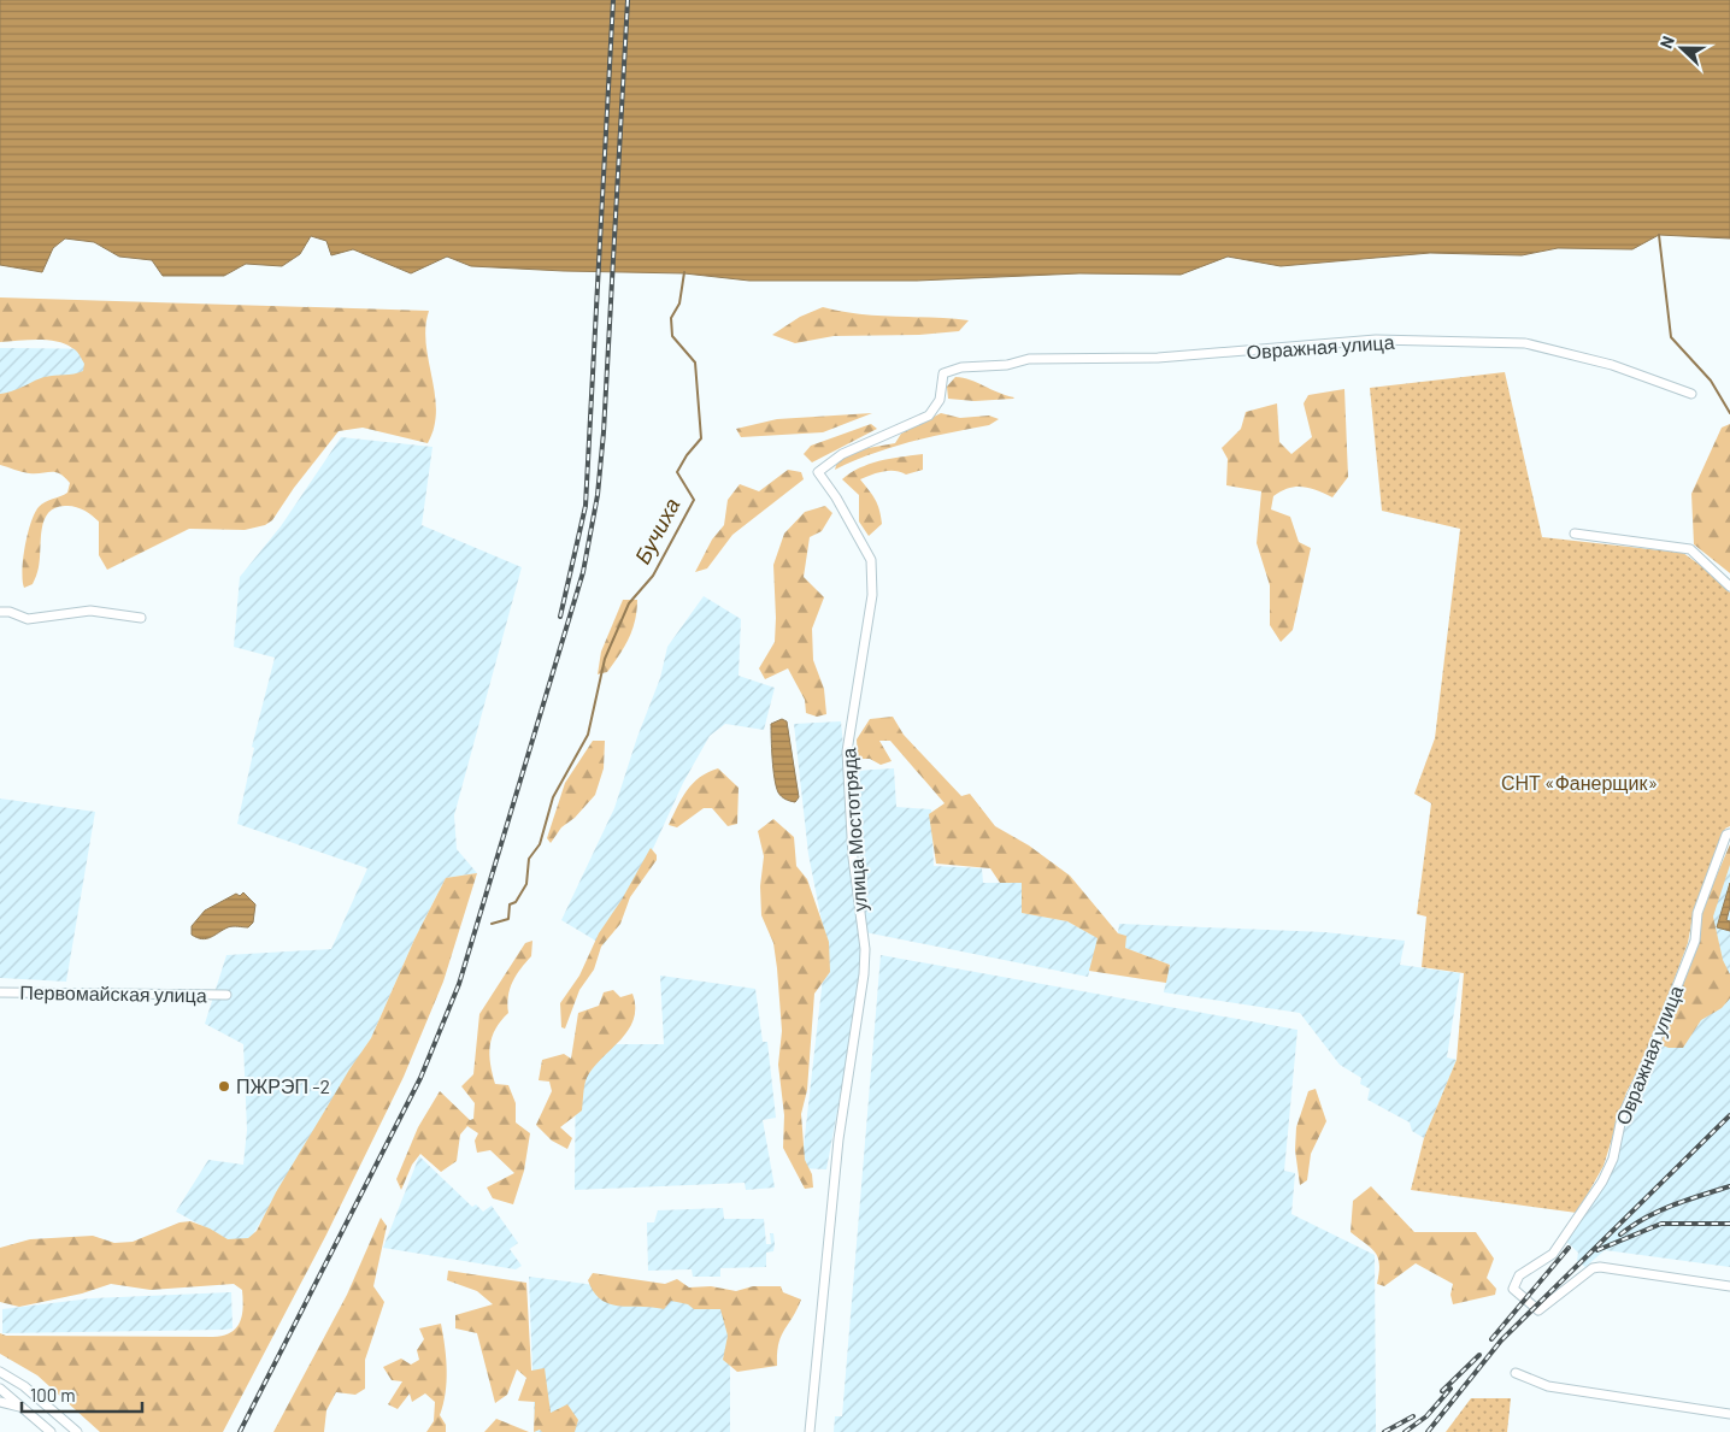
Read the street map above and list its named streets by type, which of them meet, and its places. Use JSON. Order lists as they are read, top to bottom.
{
  "streets": {
    "street": ["Овражная улица", "улица Мостотряда", "Первомайская улица"]
  },
  "crossings": [
    ["Овражная улица", "улица Мостотряда"]
  ],
  "water": ["Бучиха"],
  "parks": ["СНТ «Фанерщик»"],
  "places": ["ПЖРЭП -2"],
  "scale_bar": "100 m",
  "north": "left"
}
